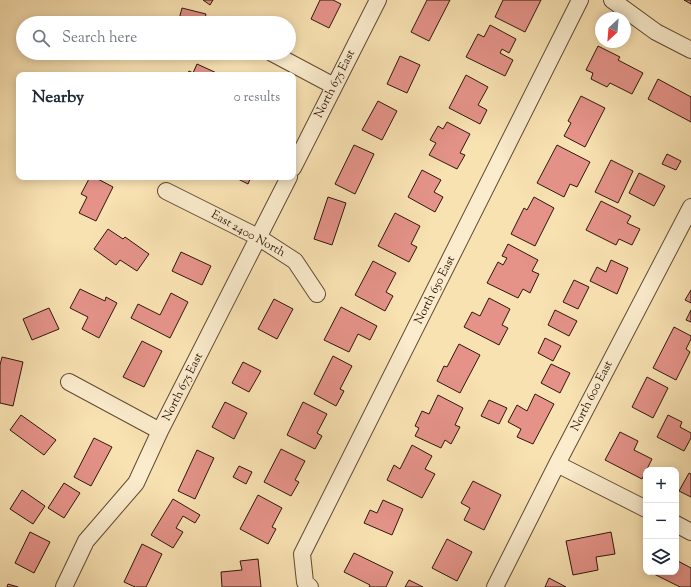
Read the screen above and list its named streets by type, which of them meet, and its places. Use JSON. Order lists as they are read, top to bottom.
{
  "streets": {
    "street": [
      "North 675 East",
      "East 2400 North",
      "North 650 East",
      "North 600 East"
    ]
  },
  "crossings": [
    ["North 675 East", "East 2400 North"]
  ],
  "north": "bottom left",
  "page": {
    "search": "Search here",
    "heading": ["Nearby", "0 results"],
    "map_buttons": ["+", "−"]
  }
}
